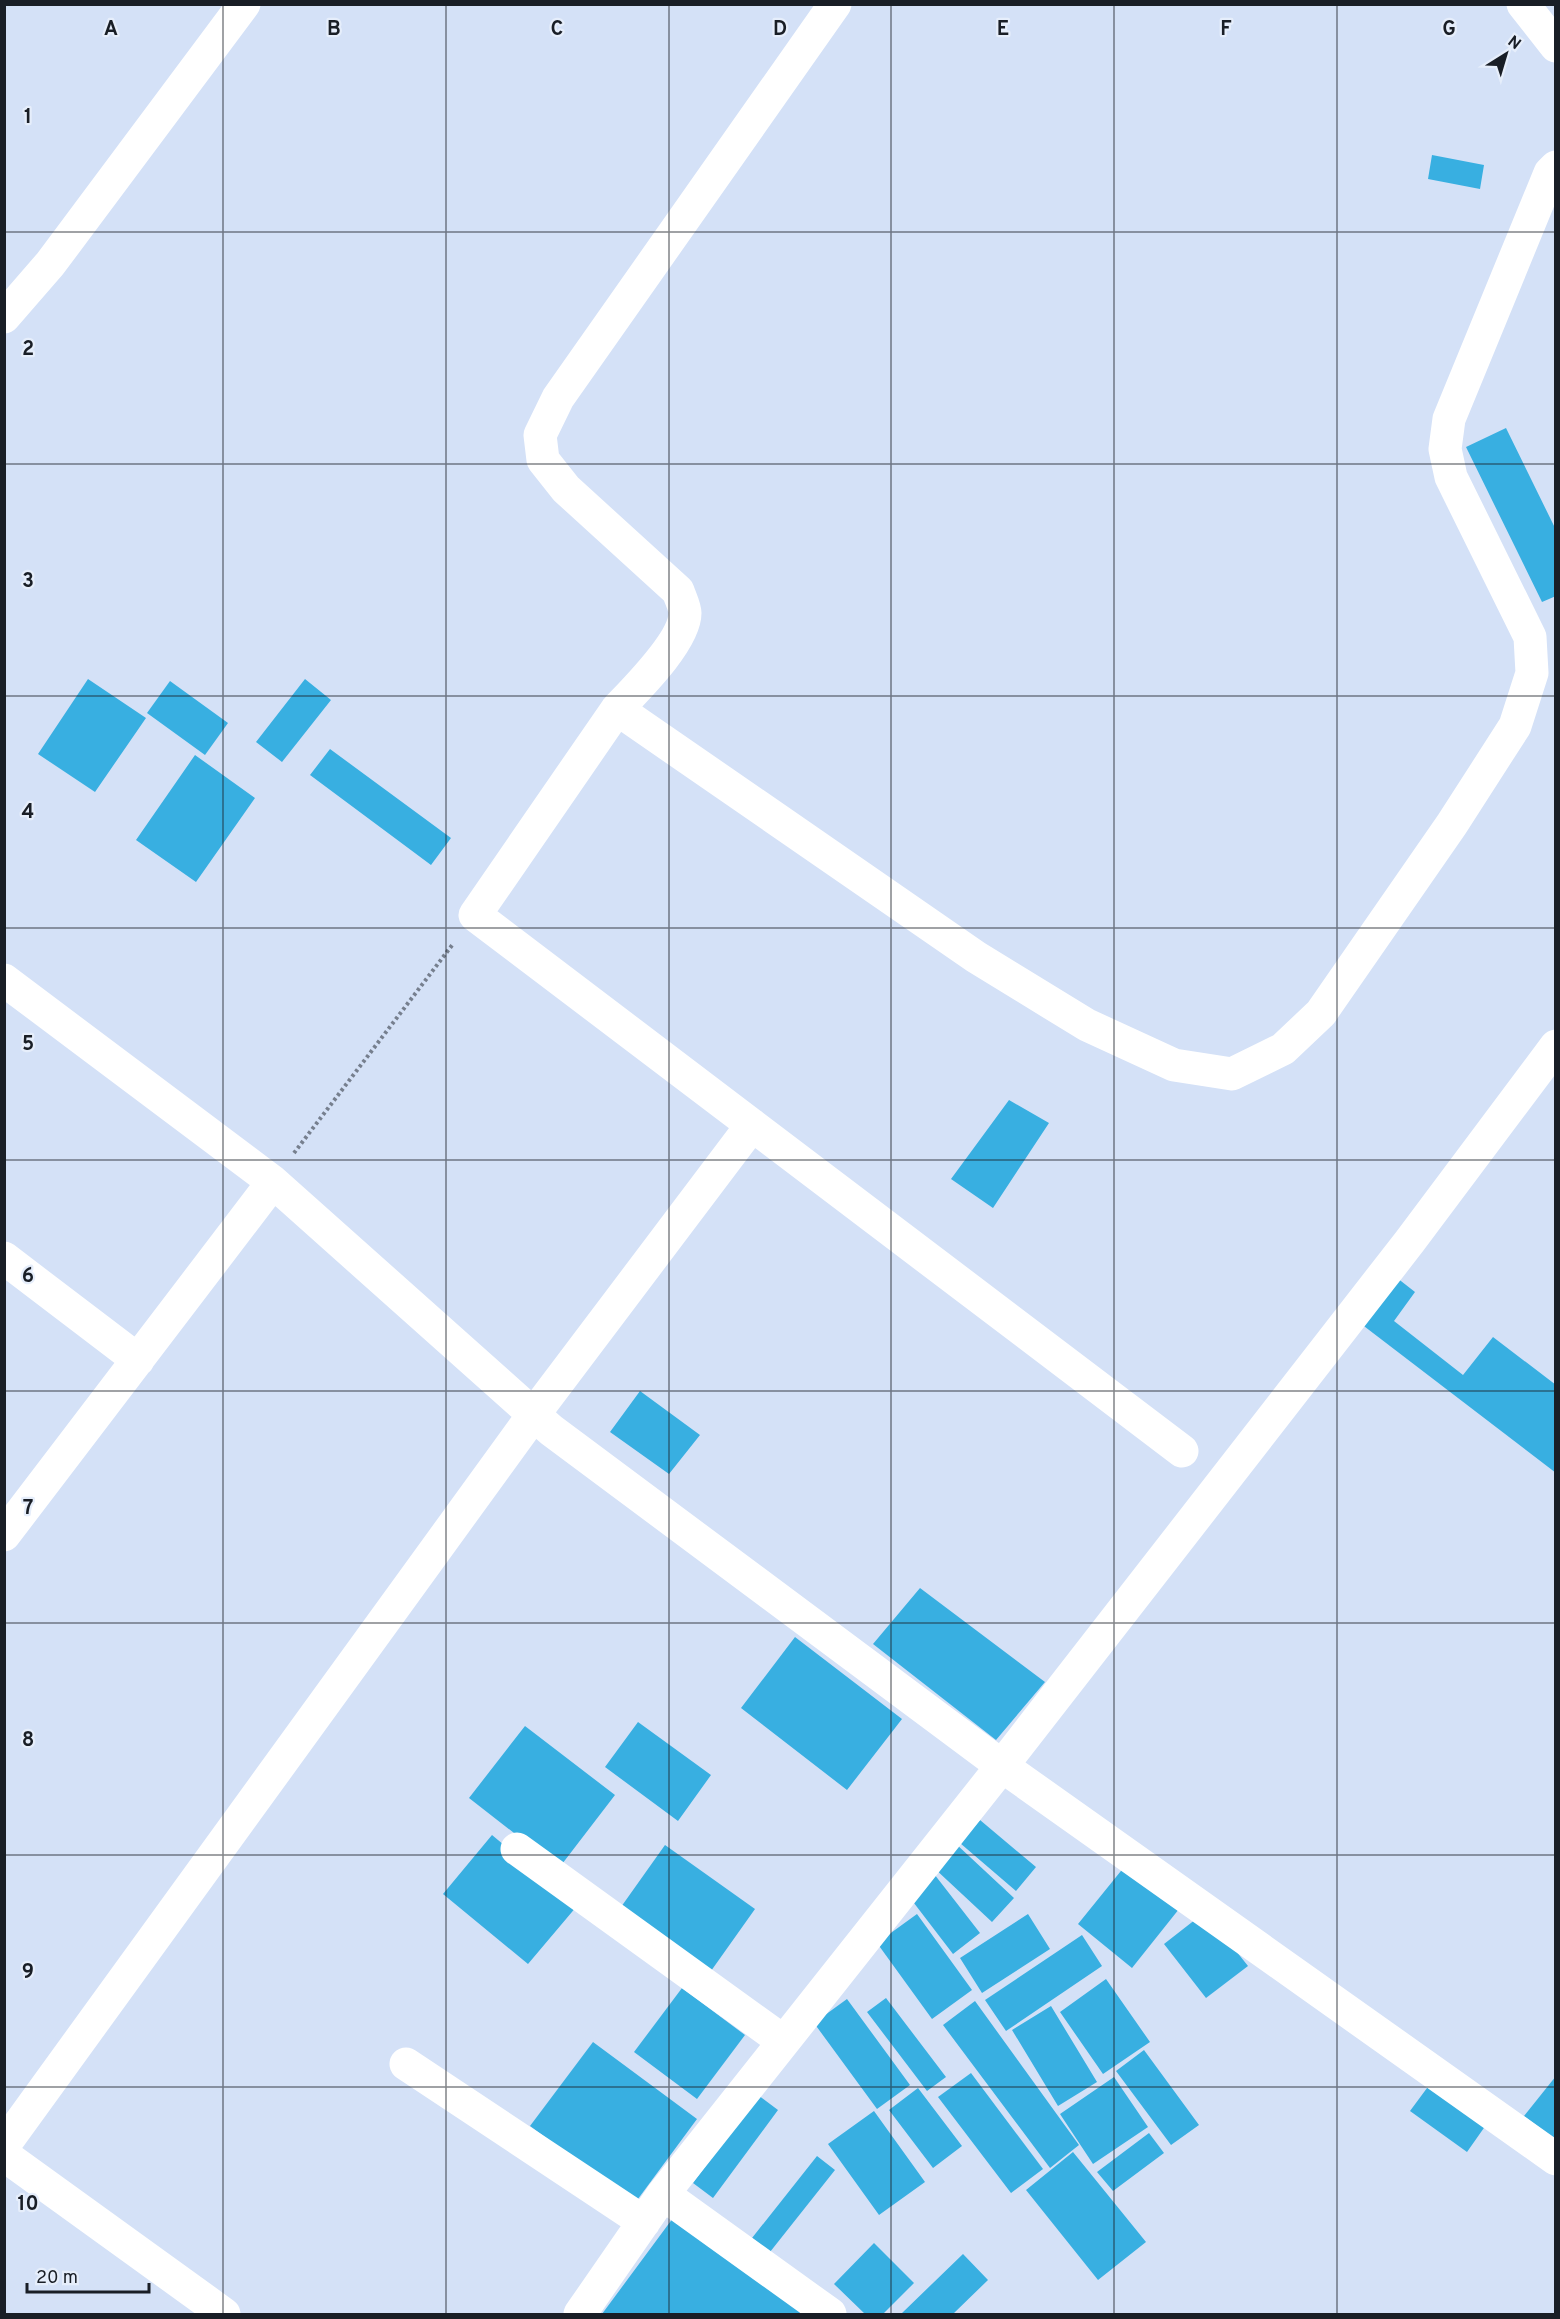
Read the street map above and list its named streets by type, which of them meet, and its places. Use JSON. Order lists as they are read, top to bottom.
{
  "scale_bar": "20 m",
  "north": "top right",
  "grid": {
    "columns": [
      "A",
      "B",
      "C",
      "D",
      "E",
      "F",
      "G"
    ],
    "rows": [
      "1",
      "2",
      "3",
      "4",
      "5",
      "6",
      "7",
      "8",
      "9",
      "10"
    ]
  }
}
